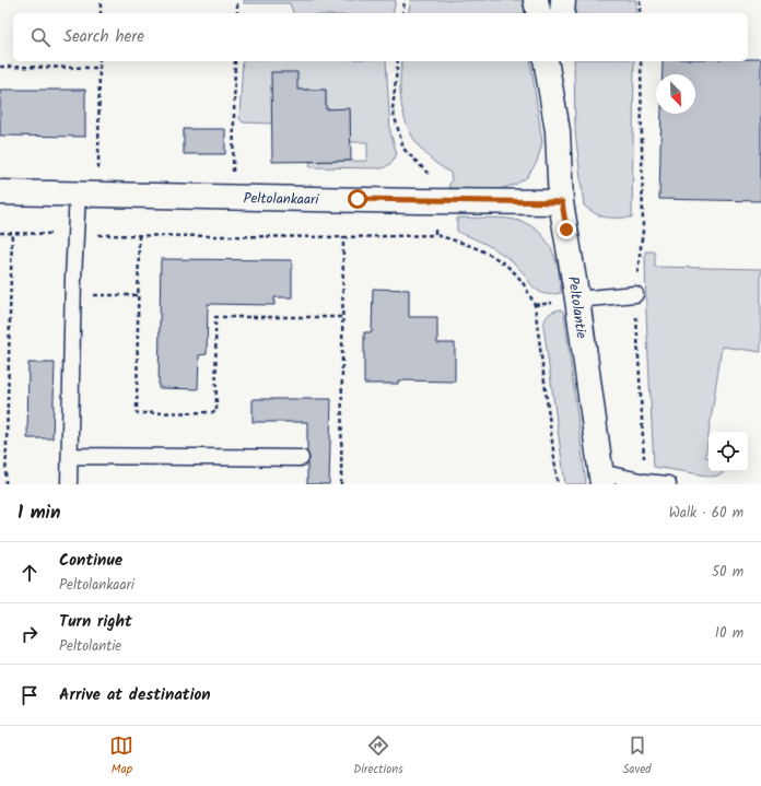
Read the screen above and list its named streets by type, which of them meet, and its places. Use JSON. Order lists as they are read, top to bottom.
{
  "streets": {
    "street": ["Peltolankaari", "Peltolantie"]
  },
  "crossings": [
    ["Peltolankaari", "Peltolantie"]
  ],
  "north": "bottom right",
  "page": {
    "search": "Search here",
    "heading": ["1 min", "Walk · 60 m"],
    "list": [
      ["Continue", "Peltolankaari", "50 m"],
      ["Turn right", "Peltolantie", "10 m"],
      "Arrive at destination"
    ],
    "nav": ["Map", "Directions", "Saved"]
  }
}
